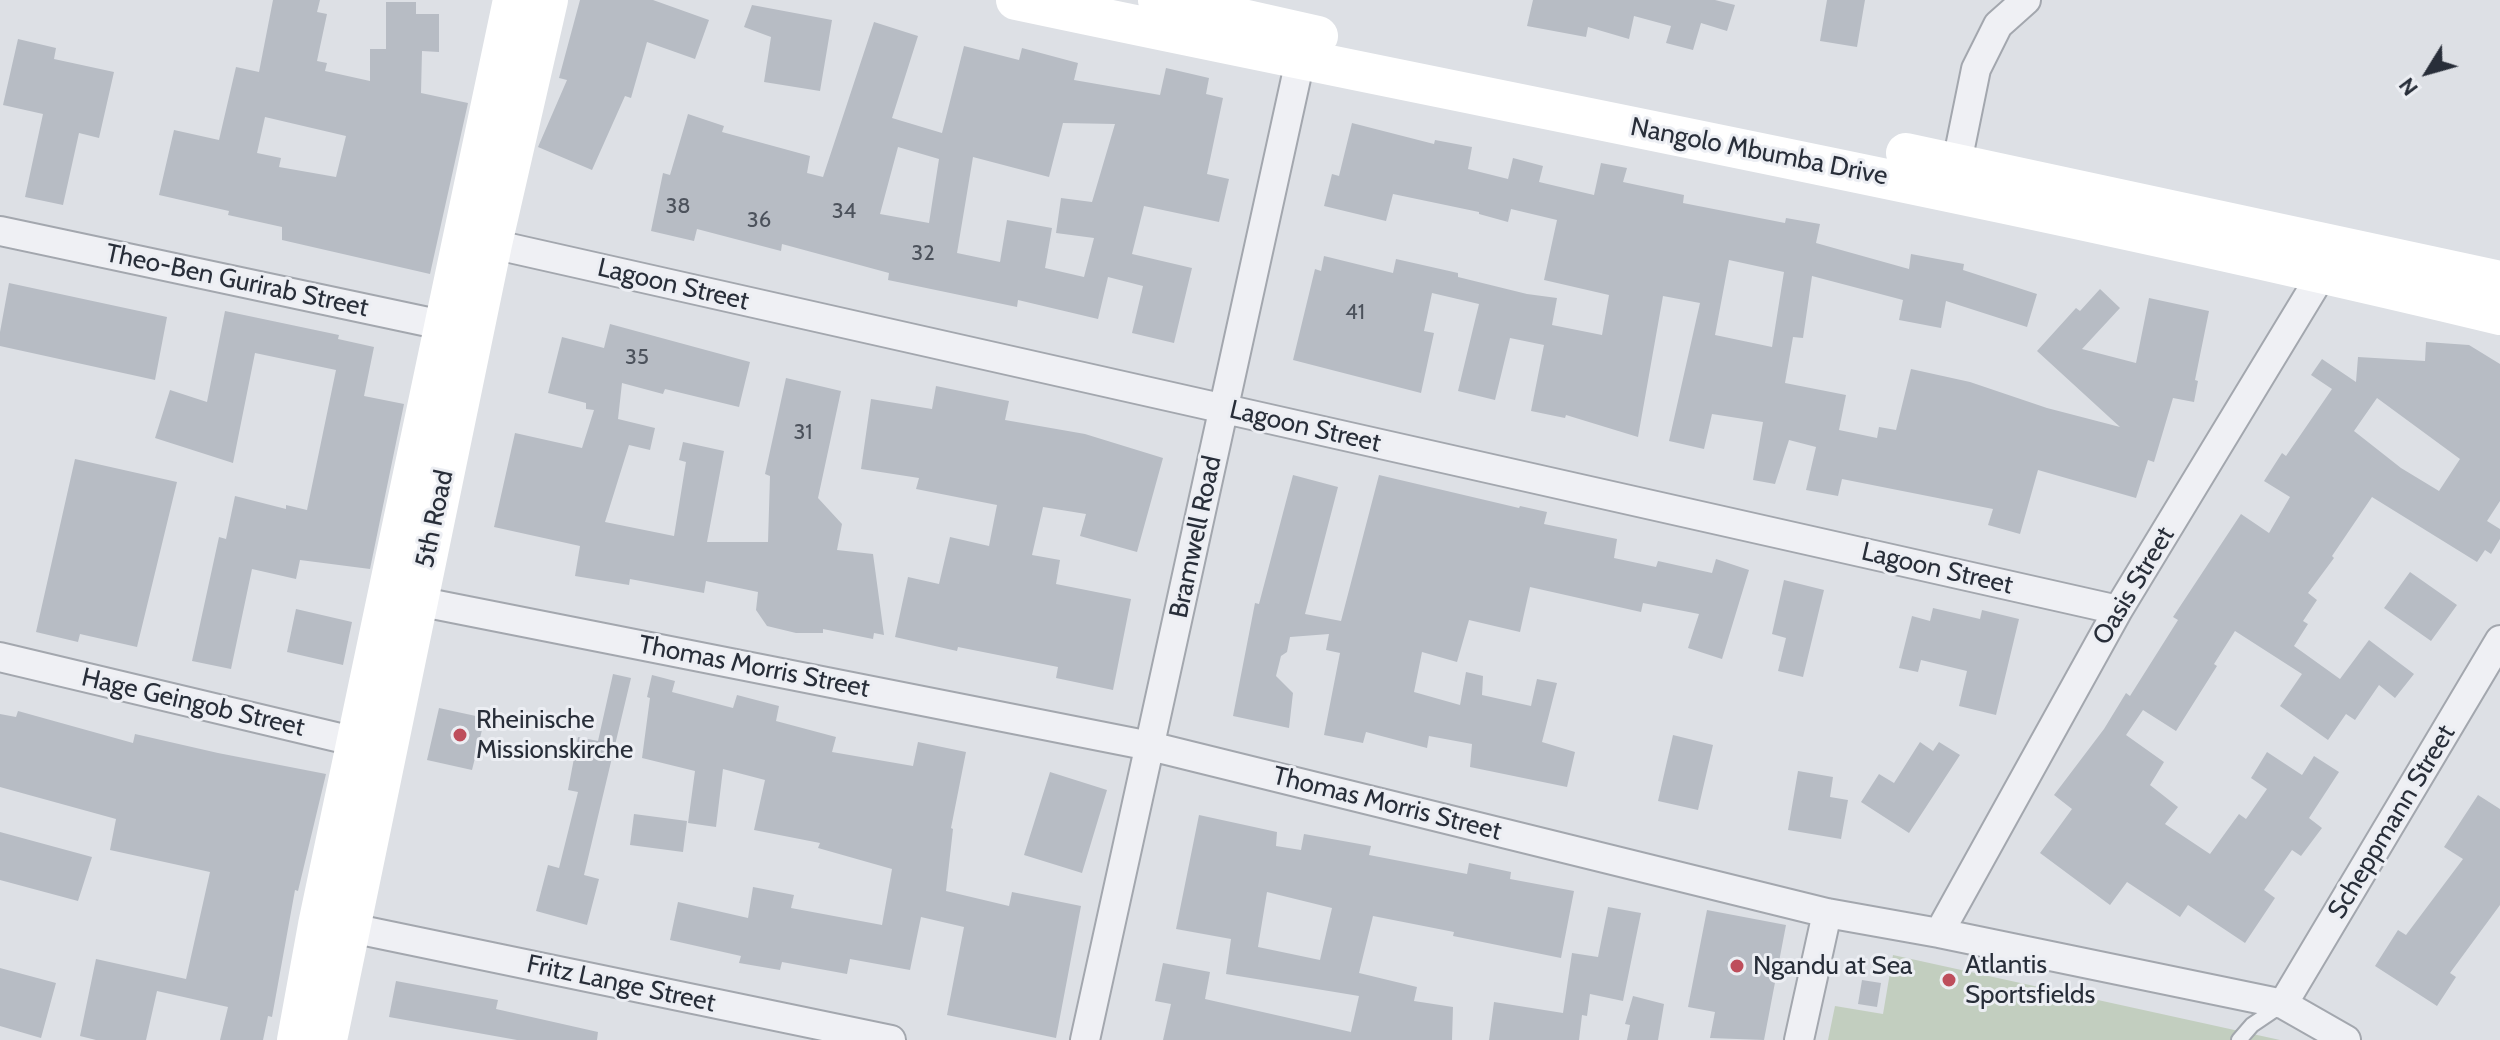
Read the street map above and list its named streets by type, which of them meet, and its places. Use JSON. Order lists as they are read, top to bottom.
{
  "streets": {
    "main road": ["Nangolo Mbumba Drive", "5th Road"],
    "street": [
      "Theo-Ben Gurirab Street",
      "Lagoon Street",
      "Bramwell Road",
      "Oasis Street",
      "Thomas Morris Street",
      "Hage Geingob Street",
      "Scheppmann Street",
      "Fritz Lange Street"
    ]
  },
  "crossings": [
    ["Nangolo Mbumba Drive", "Bramwell Road"],
    ["Nangolo Mbumba Drive", "Oasis Street"],
    ["Theo-Ben Gurirab Street", "5th Road"],
    ["Lagoon Street", "5th Road"],
    ["Lagoon Street", "Bramwell Road"],
    ["Lagoon Street", "Oasis Street"],
    ["5th Road", "Thomas Morris Street"],
    ["5th Road", "Hage Geingob Street"],
    ["5th Road", "Fritz Lange Street"],
    ["Bramwell Road", "Thomas Morris Street"],
    ["Oasis Street", "Thomas Morris Street"],
    ["Thomas Morris Street", "Scheppmann Street"]
  ],
  "places": ["Rheinische Missionskirche", "Ngandu at Sea", "Atlantis Sportsfields"],
  "house_numbers": [
    "38",
    "34",
    "36",
    "32",
    "41",
    "35",
    "31"
  ],
  "north": "bottom left"
}
